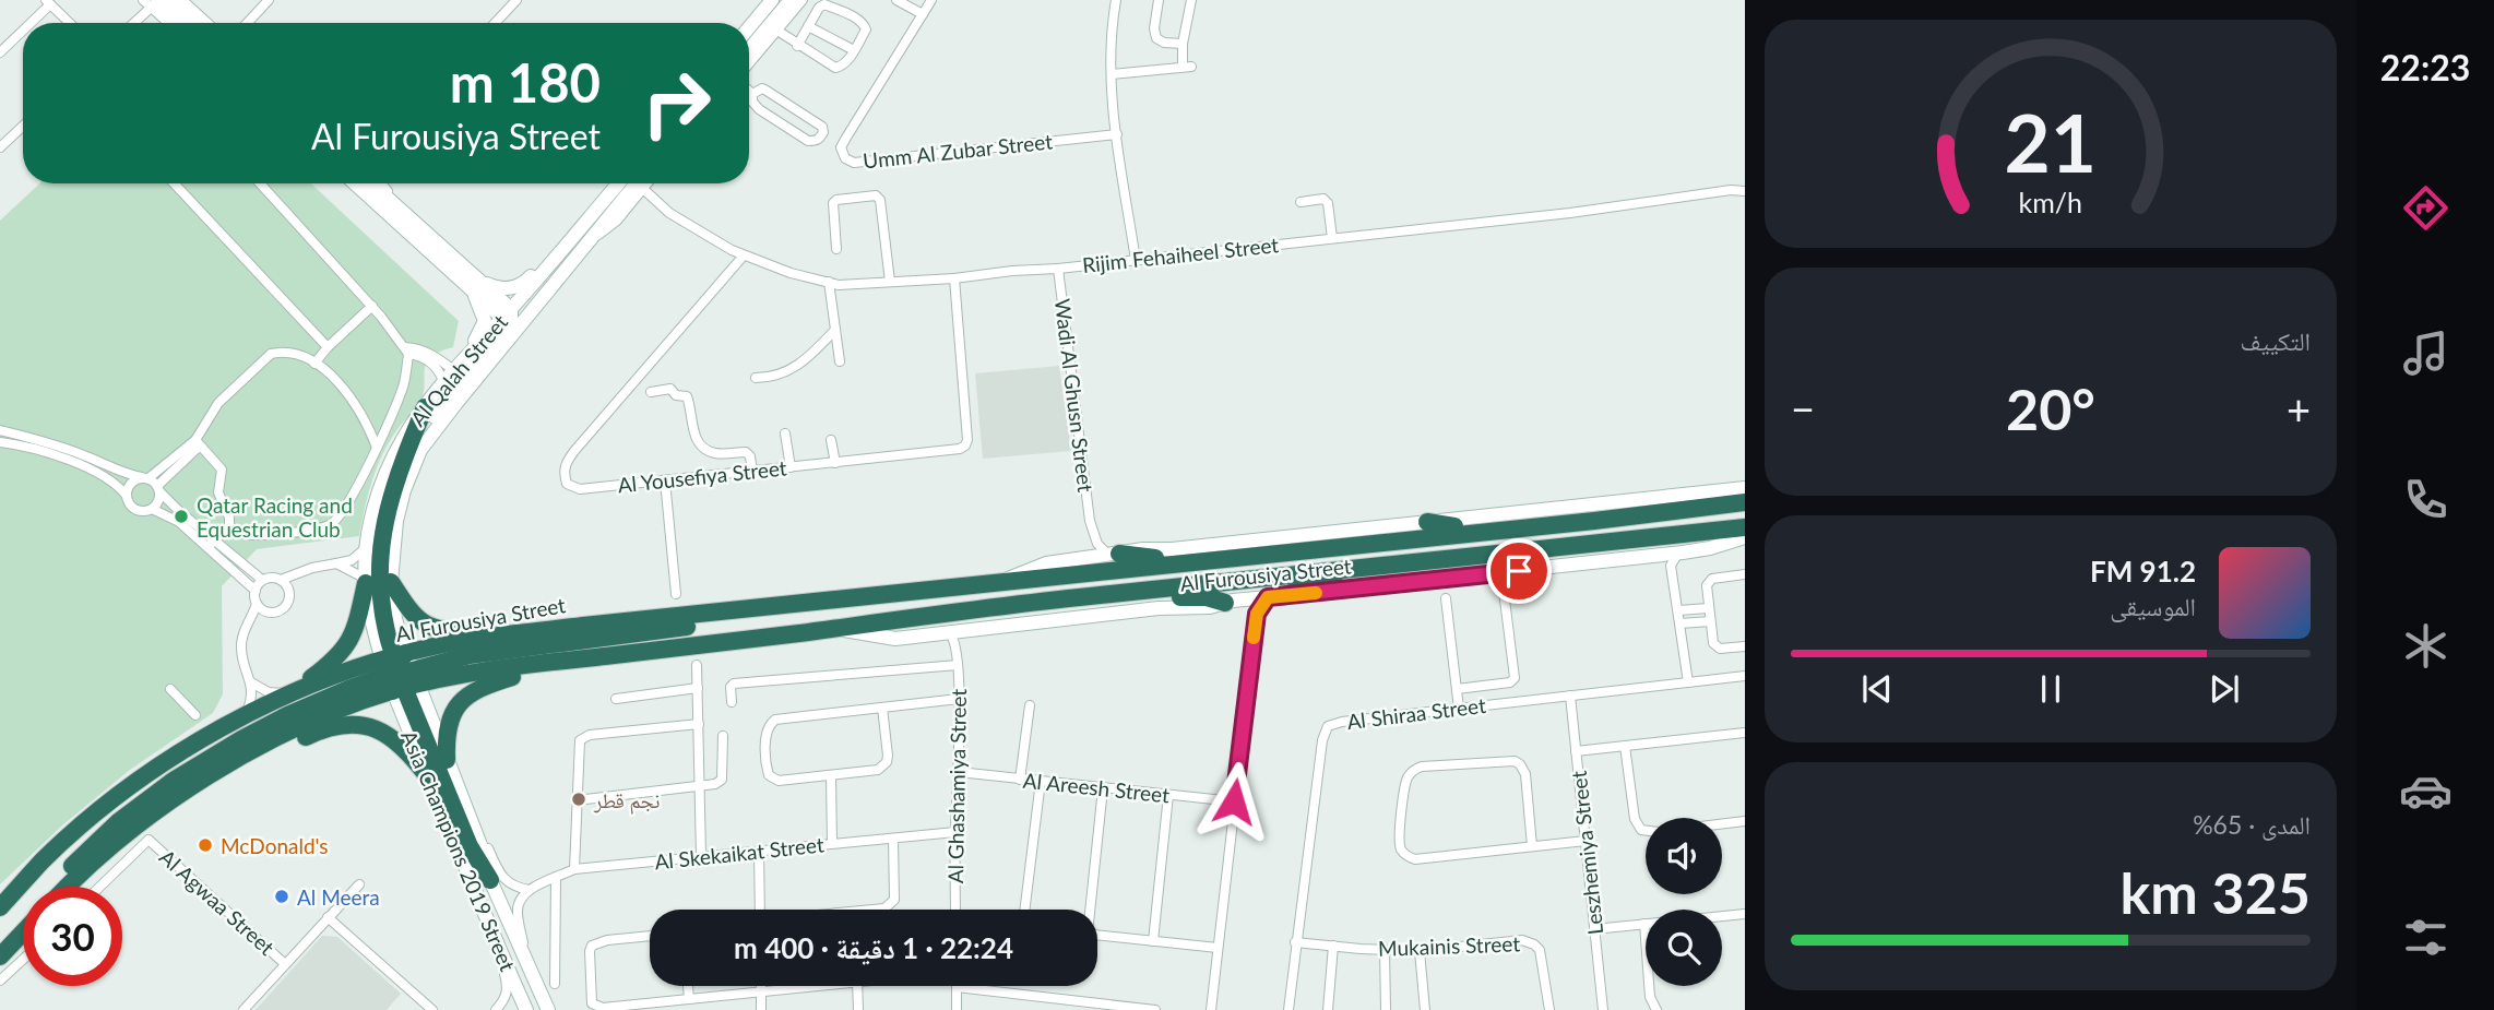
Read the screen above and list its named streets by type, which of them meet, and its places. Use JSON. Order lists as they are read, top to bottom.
{
  "streets": {
    "highway": ["Al Furousiya Street"],
    "main road": ["Al Qalah Street", "Asia Champions 2019 Street"],
    "street": [
      "Umm Al Zubar Street",
      "Rijim Fehaiheel Street",
      "Wadi Al Ghusn Street",
      "Al Yousefiya Street",
      "Al Shiraa Street",
      "Al Ghashamiya Street",
      "Al Areesh Street",
      "Al Skekaikat Street",
      "Leszhemiya Street",
      "Al Agwaa Street",
      "Mukainis Street"
    ]
  },
  "crossings": [
    ["Rijim Fehaiheel Street", "Wadi Al Ghusn Street"],
    ["Rijim Fehaiheel Street", "Al Yousefiya Street"],
    ["Al Qalah Street", "Al Furousiya Street"],
    ["Al Qalah Street", "Asia Champions 2019 Street"],
    ["Wadi Al Ghusn Street", "Al Furousiya Street"],
    ["Al Furousiya Street", "Al Ghashamiya Street"],
    ["Al Furousiya Street", "Asia Champions 2019 Street"],
    ["Al Shiraa Street", "Leszhemiya Street"],
    ["Al Shiraa Street", "Mukainis Street"],
    ["Al Ghashamiya Street", "Al Areesh Street"],
    ["Al Ghashamiya Street", "Al Skekaikat Street"]
  ],
  "places": [
    "Qatar Racing and Equestrian Club",
    "نجم قطر",
    "McDonald's",
    "Al Meera"
  ],
  "page": {
    "tabs": "22:23",
    "turn": ["180 m", "Al Furousiya Street"],
    "tile": [
      "التكييف",
      ["المدى · 65%", "325 km"]
    ],
    "heat": ["−", "20°", "+"],
    "song": ["91.2 FM", "الموسيقى"],
    "limit": "30",
    "trip": "22:24 · 1 دقيقة · 400 m",
    "gauge": ["21", "km/h"]
  }
}
